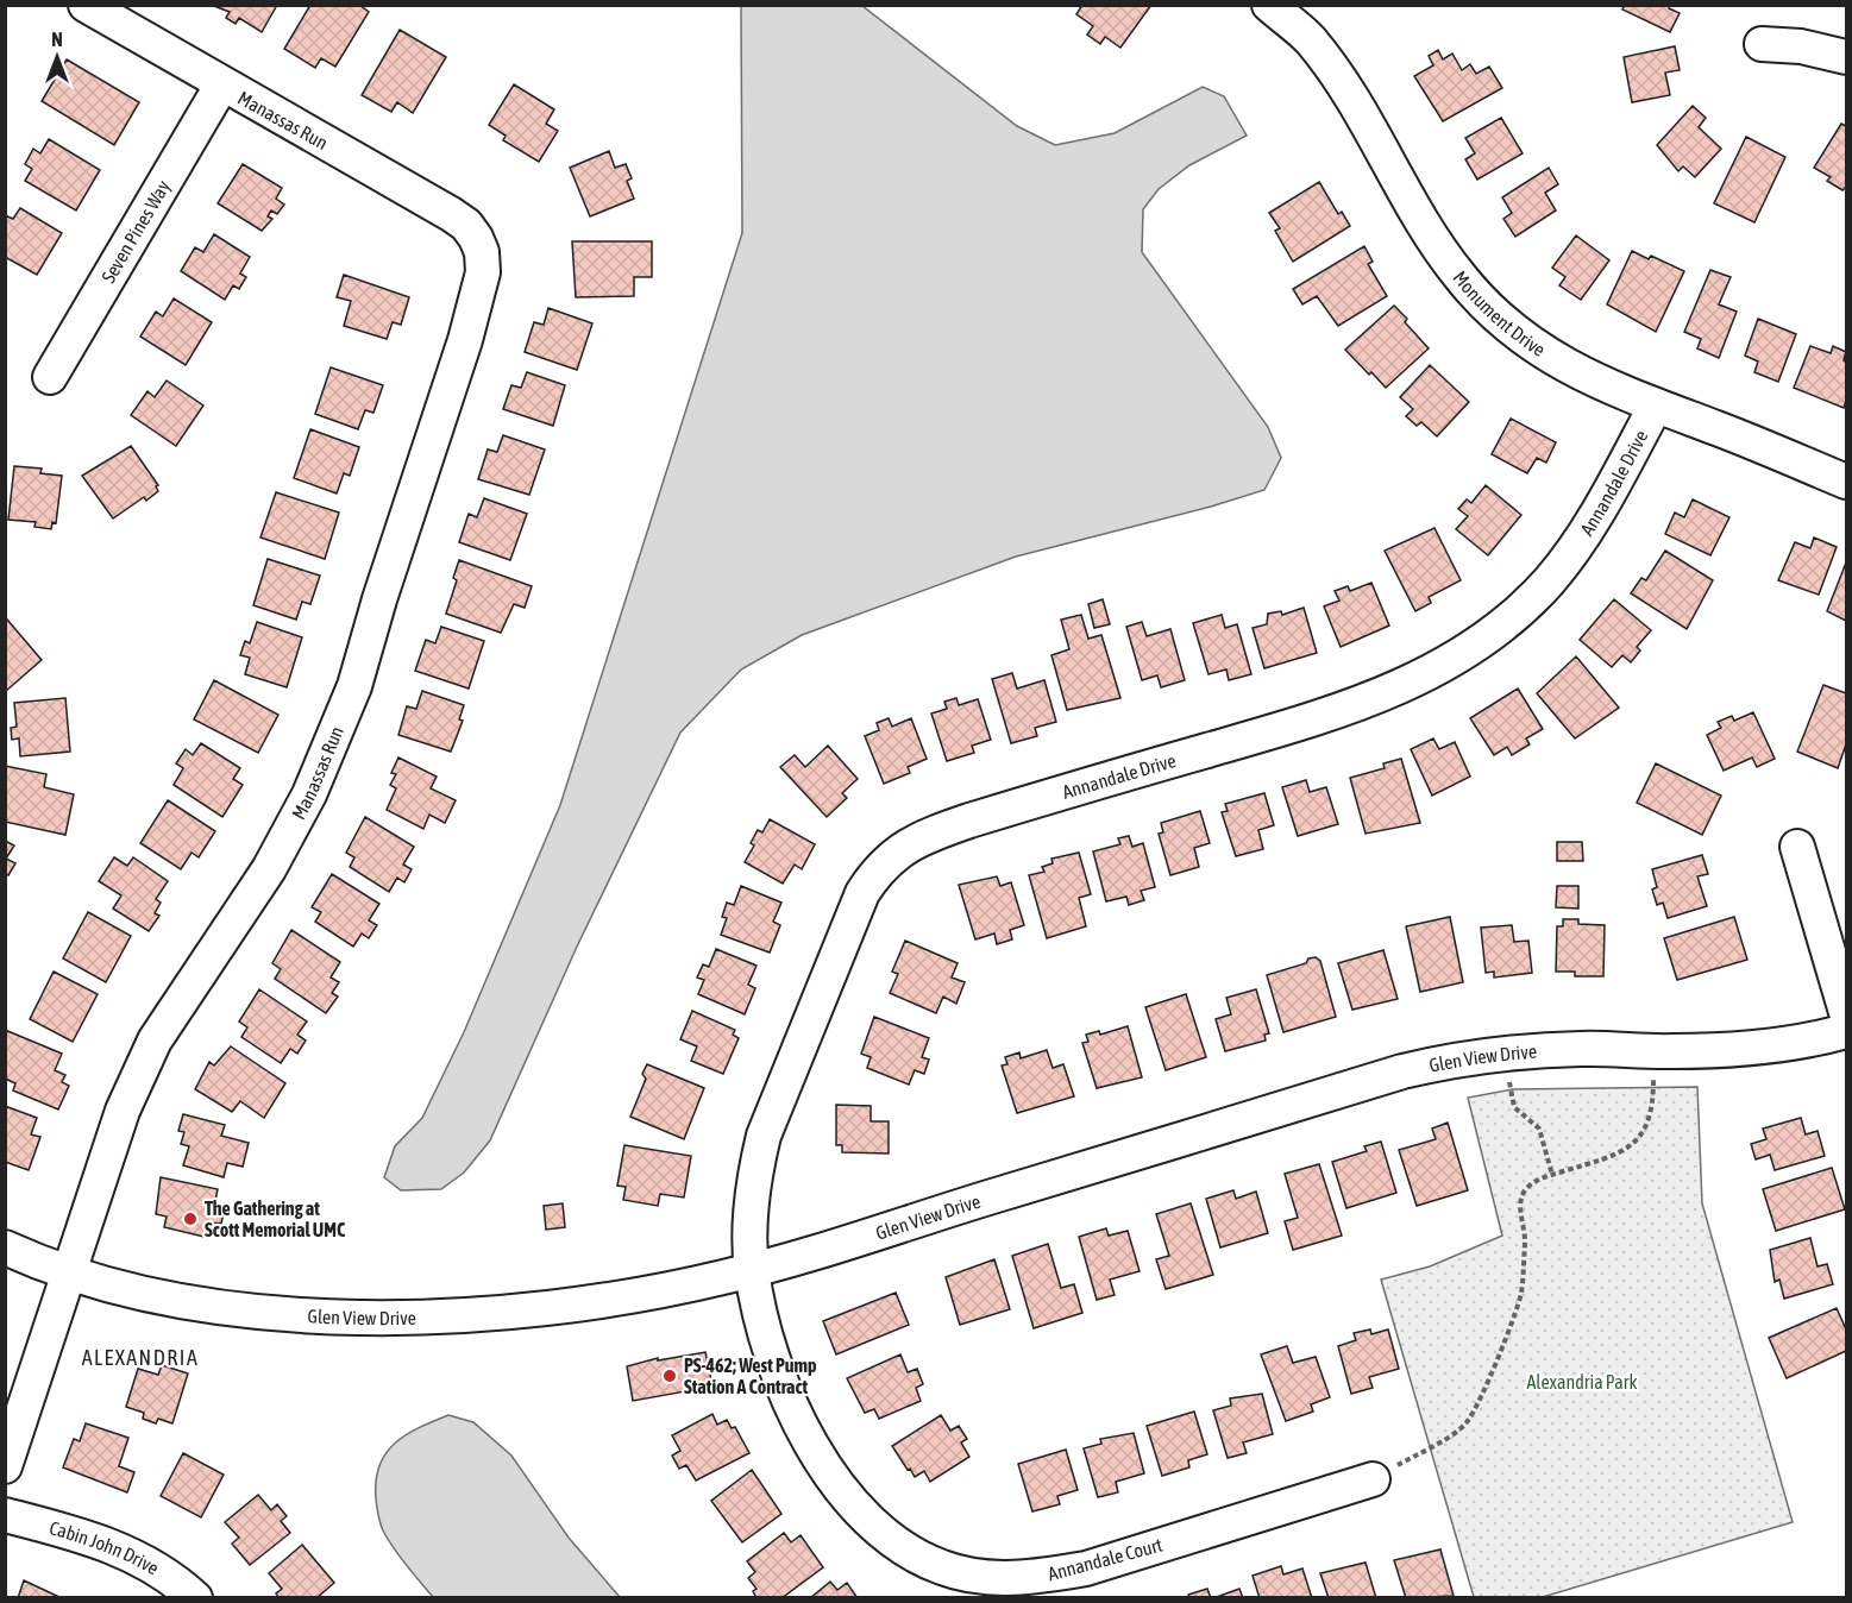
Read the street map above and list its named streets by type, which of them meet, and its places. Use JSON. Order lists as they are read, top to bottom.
{
  "streets": {
    "street": [
      "Manassas Run",
      "Seven Pines Way",
      "Monument Drive",
      "Annandale Drive",
      "Glen View Drive",
      "Cabin John Drive",
      "Annandale Court"
    ]
  },
  "crossings": [
    ["Manassas Run", "Seven Pines Way"],
    ["Manassas Run", "Glen View Drive"],
    ["Monument Drive", "Annandale Drive"],
    ["Annandale Drive", "Glen View Drive"],
    ["Annandale Drive", "Annandale Court"],
    ["Glen View Drive", "Annandale Court"]
  ],
  "districts": ["ALEXANDRIA"],
  "parks": ["Alexandria Park"],
  "places": ["The Gathering at Scott Memorial UMC", "PS-462; West Pump Station A Contract"],
  "north": "top"
}
